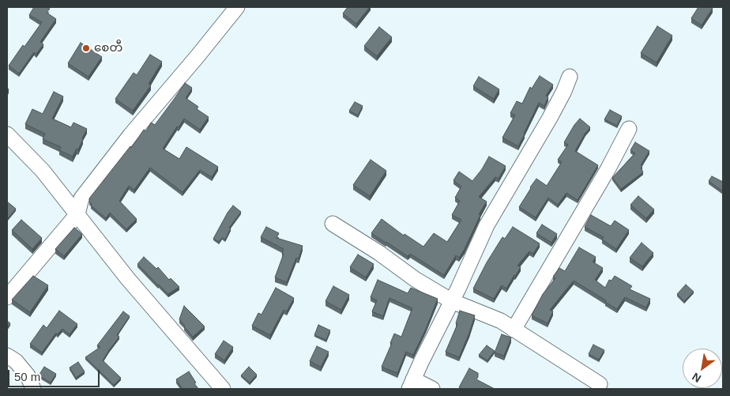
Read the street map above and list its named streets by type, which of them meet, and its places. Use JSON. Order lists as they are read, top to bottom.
{
  "places": ["စေတီ"],
  "scale_bar": "50 m",
  "north": "bottom left"
}
